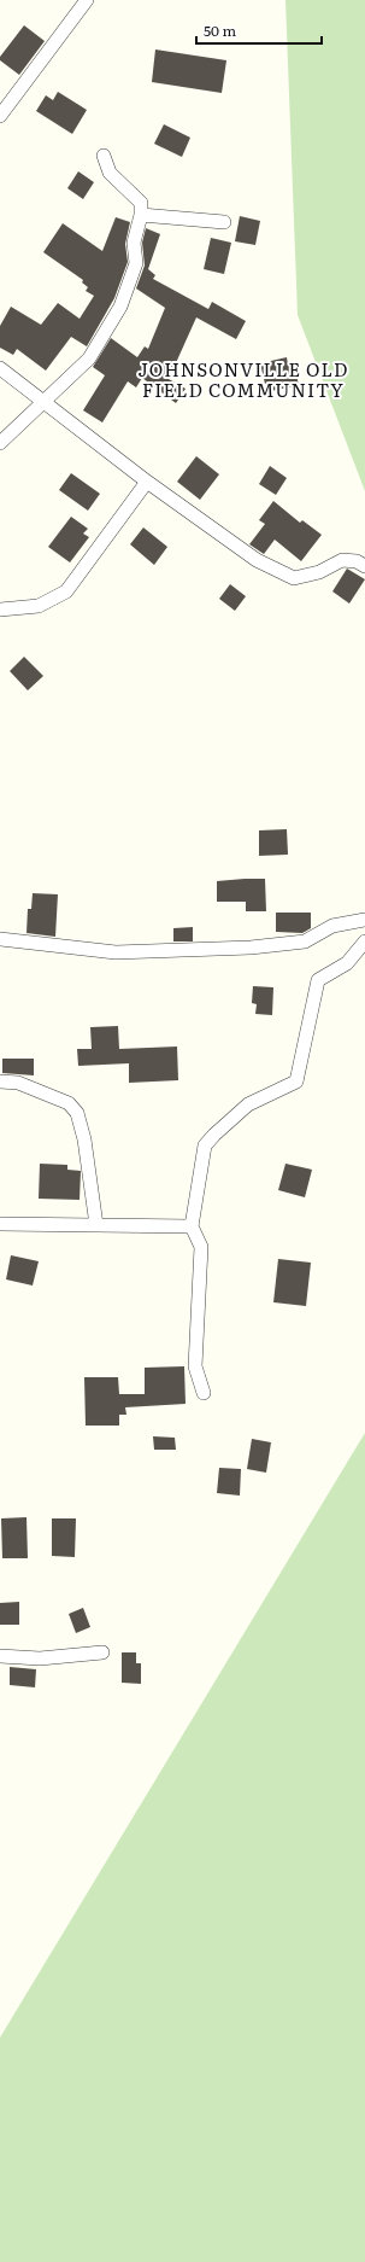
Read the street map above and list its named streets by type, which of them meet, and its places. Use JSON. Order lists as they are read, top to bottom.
{
  "districts": ["JOHNSONVILLE OLD FIELD COMMUNITY"],
  "scale_bar": "50 m"
}
